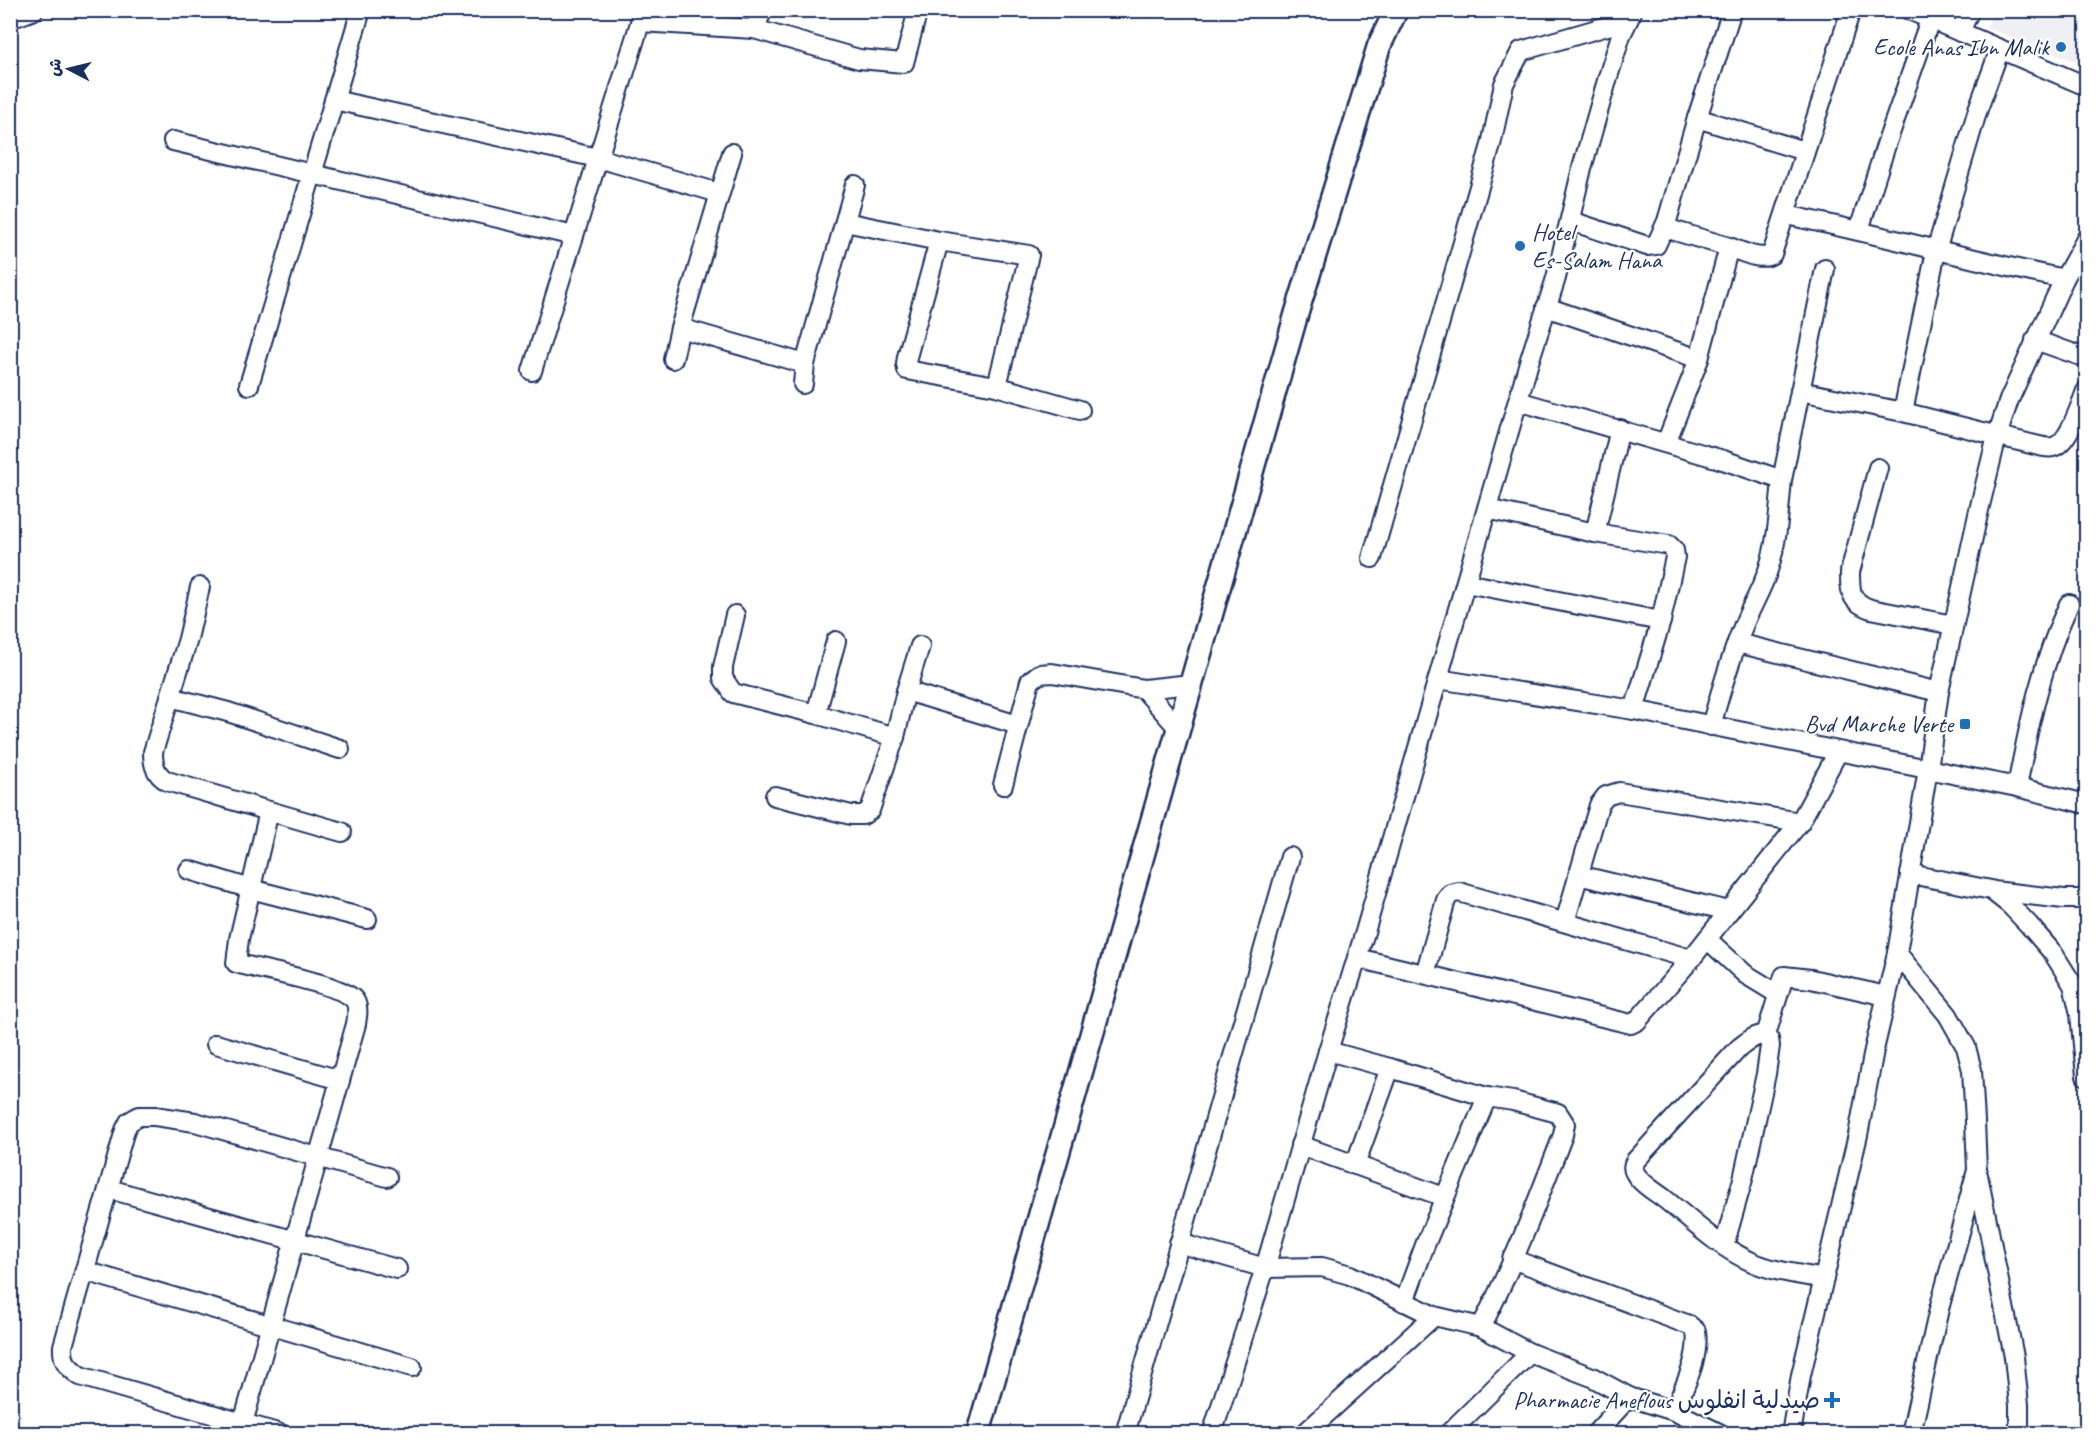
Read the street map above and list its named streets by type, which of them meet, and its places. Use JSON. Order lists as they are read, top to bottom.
{
  "places": {
    "other": ["Ecole Anas Ibn Malik", "Hotel Es-Salam Hana"],
    "transit": ["Bvd Marche Verte"],
    "health": ["Pharmacie Aneflous صيدلية انفلوس"]
  },
  "north": "left"
}
